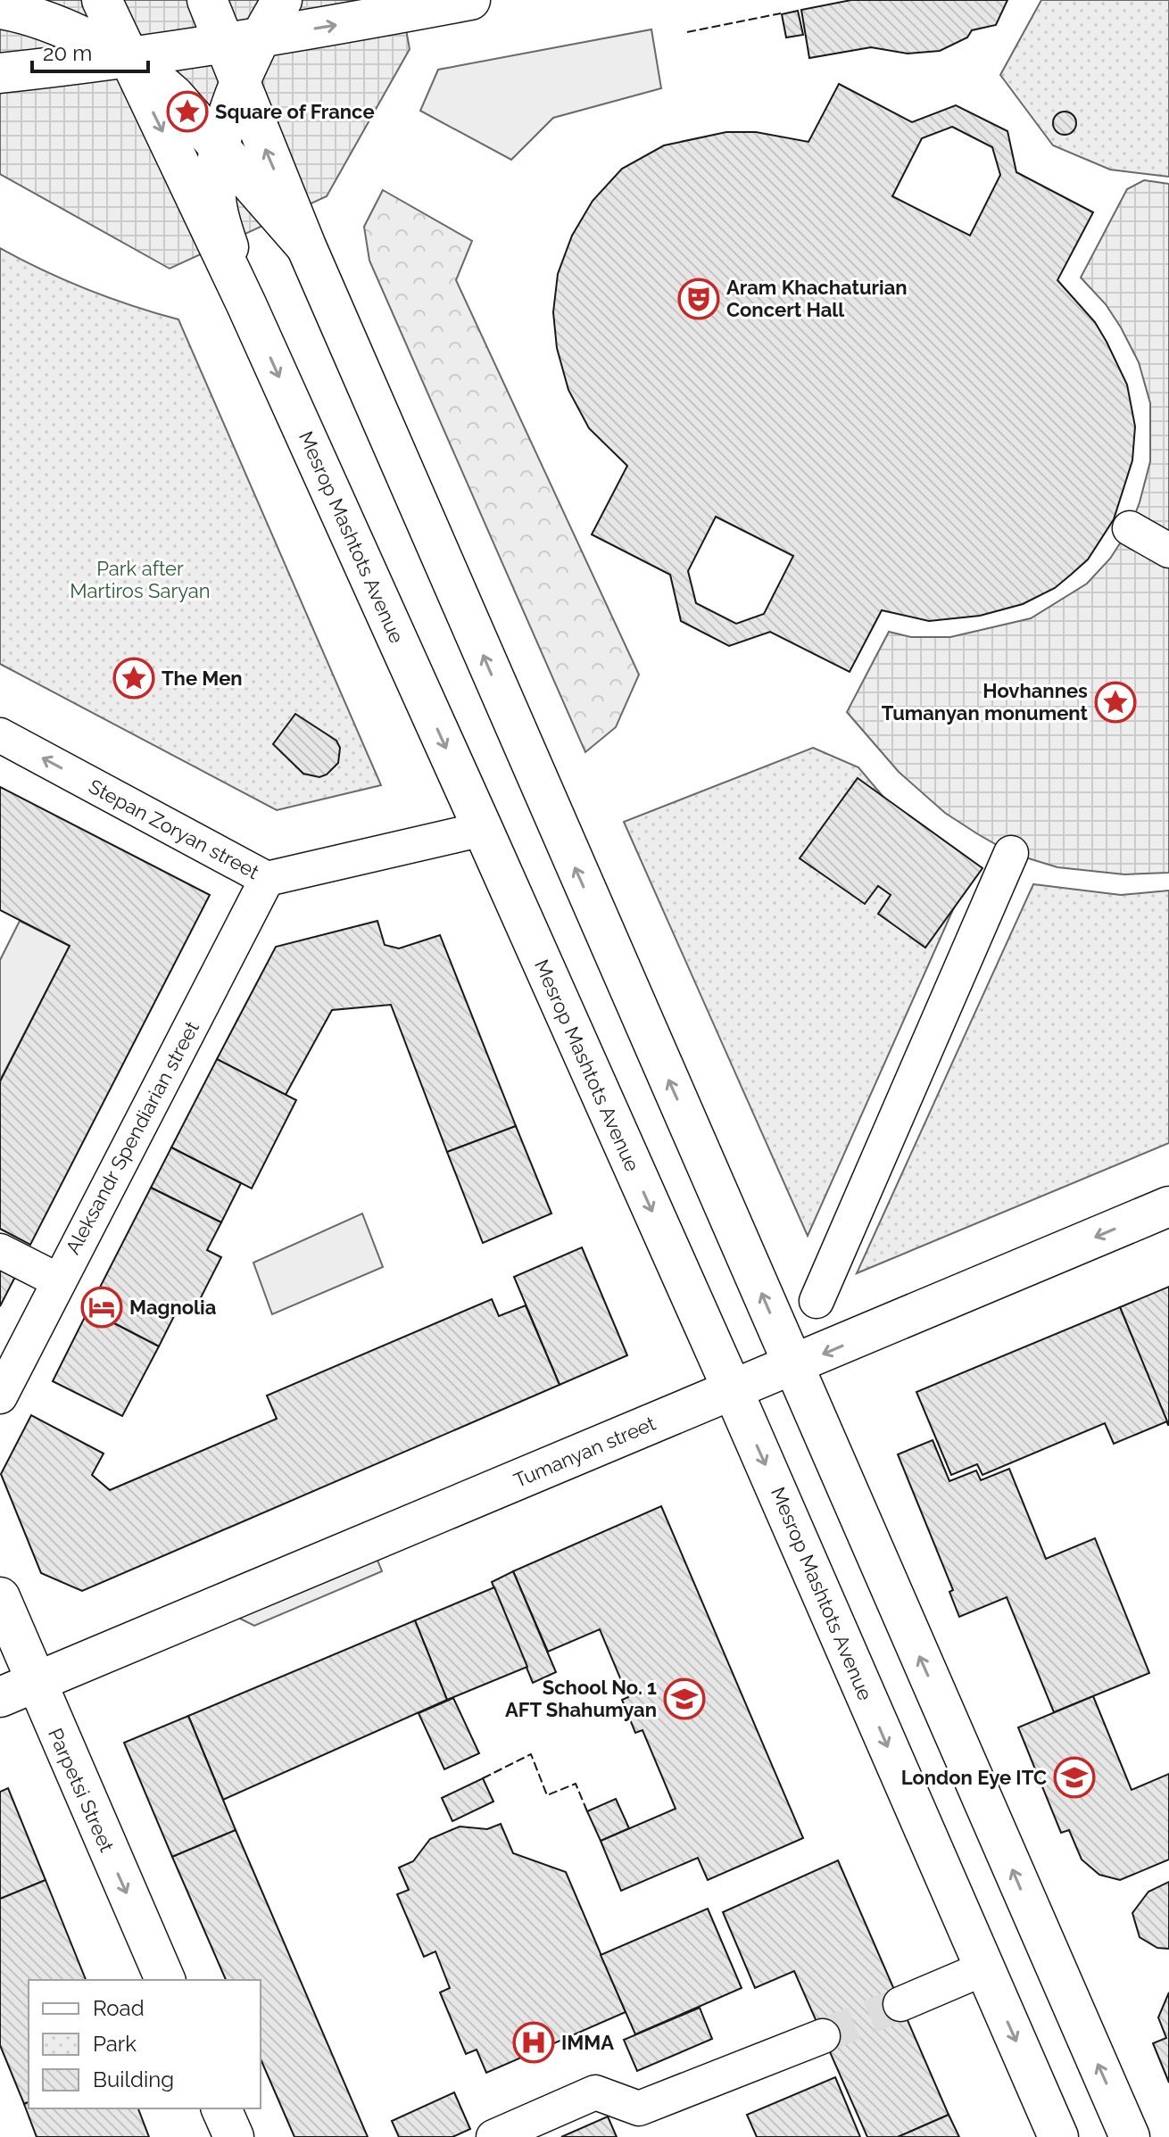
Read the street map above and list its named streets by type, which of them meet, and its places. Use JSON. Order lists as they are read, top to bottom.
{
  "streets": {
    "main road": ["Mesrop Mashtots Avenue", "Tumanyan street", "Parpetsi Street"],
    "street": ["Stepan Zoryan street", "Aleksandr Spendiarian street"]
  },
  "crossings": [
    ["Mesrop Mashtots Avenue", "Stepan Zoryan street"],
    ["Mesrop Mashtots Avenue", "Tumanyan street"],
    ["Stepan Zoryan street", "Aleksandr Spendiarian street"],
    ["Tumanyan street", "Parpetsi Street"]
  ],
  "one_way": ["Stepan Zoryan street", "Parpetsi Street"],
  "parks": ["Park after Martiros Saryan"],
  "places": {
    "place": ["Square of France", "The Men", "Hovhannes Tumanyan monument"],
    "theatre": ["Aram Khachaturian Concert Hall"],
    "hotel": ["Magnolia"],
    "school or university": ["School No. 1 AFT Shahumyan", "London Eye ITC"],
    "hospital": ["IMMA"]
  },
  "legend": ["Road", "Park", "Building"],
  "scale_bar": "20 m"
}
